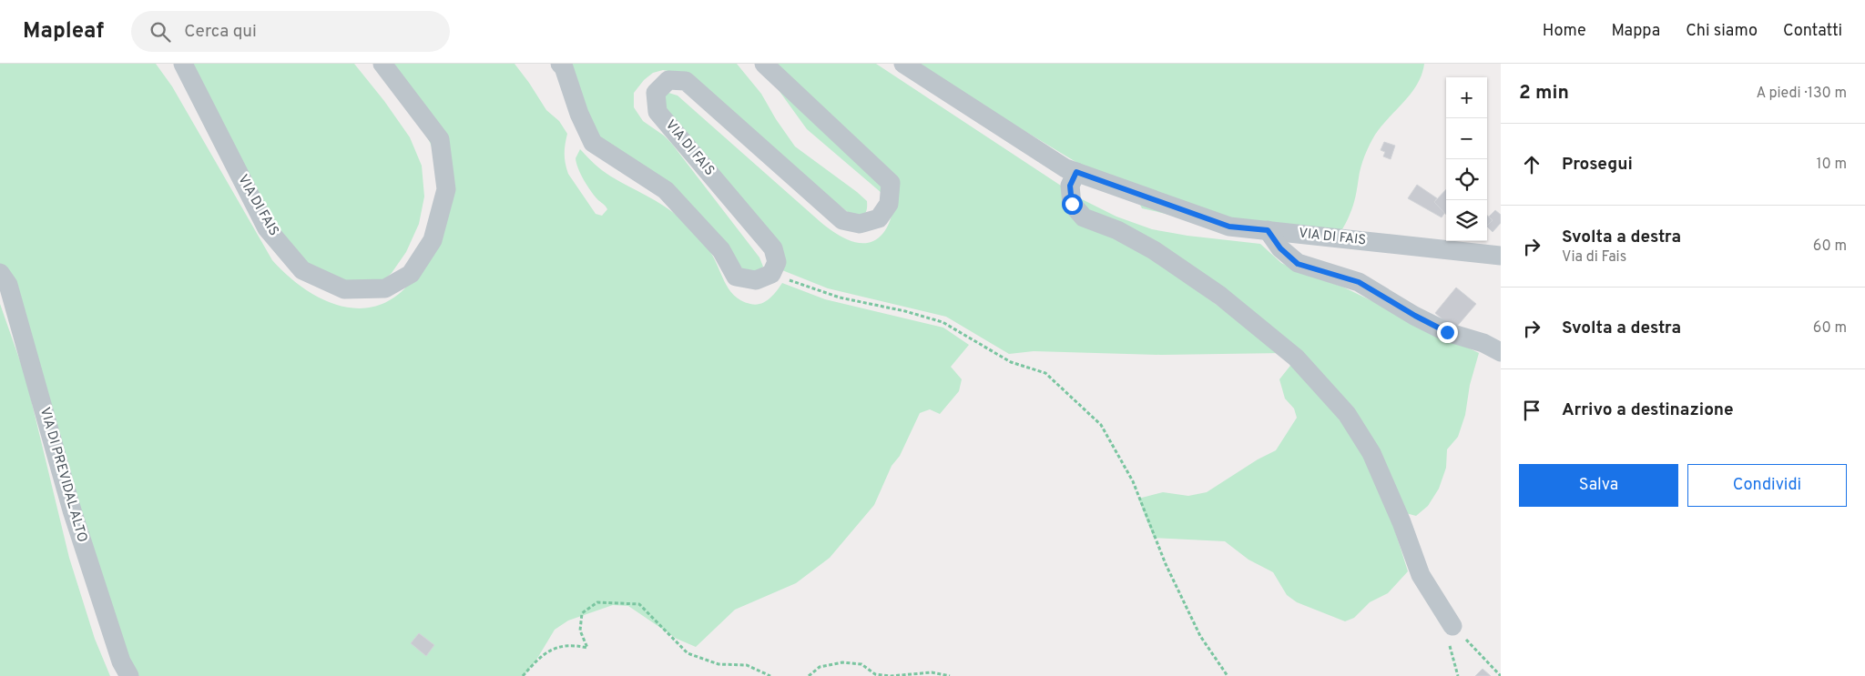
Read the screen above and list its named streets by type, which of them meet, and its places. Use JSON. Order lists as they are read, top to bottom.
{
  "streets": {
    "street": ["VIA DI FAIS", "VIA DI PREVIDAL ALTO"]
  },
  "page": {
    "header": "Mapleaf",
    "search": "Cerca qui",
    "nav": [
      "Home",
      "Mappa",
      "Chi siamo",
      "Contatti"
    ],
    "heading": ["2 min", "A piedi · 130 m"],
    "map_buttons": ["+", "−"],
    "list": [
      ["Prosegui", "10 m"],
      ["Svolta a destra", "Via di Fais", "60 m"],
      ["Svolta a destra", "60 m"],
      "Arrivo a destinazione"
    ],
    "buttons": ["Salva", "Condividi"]
  }
}
